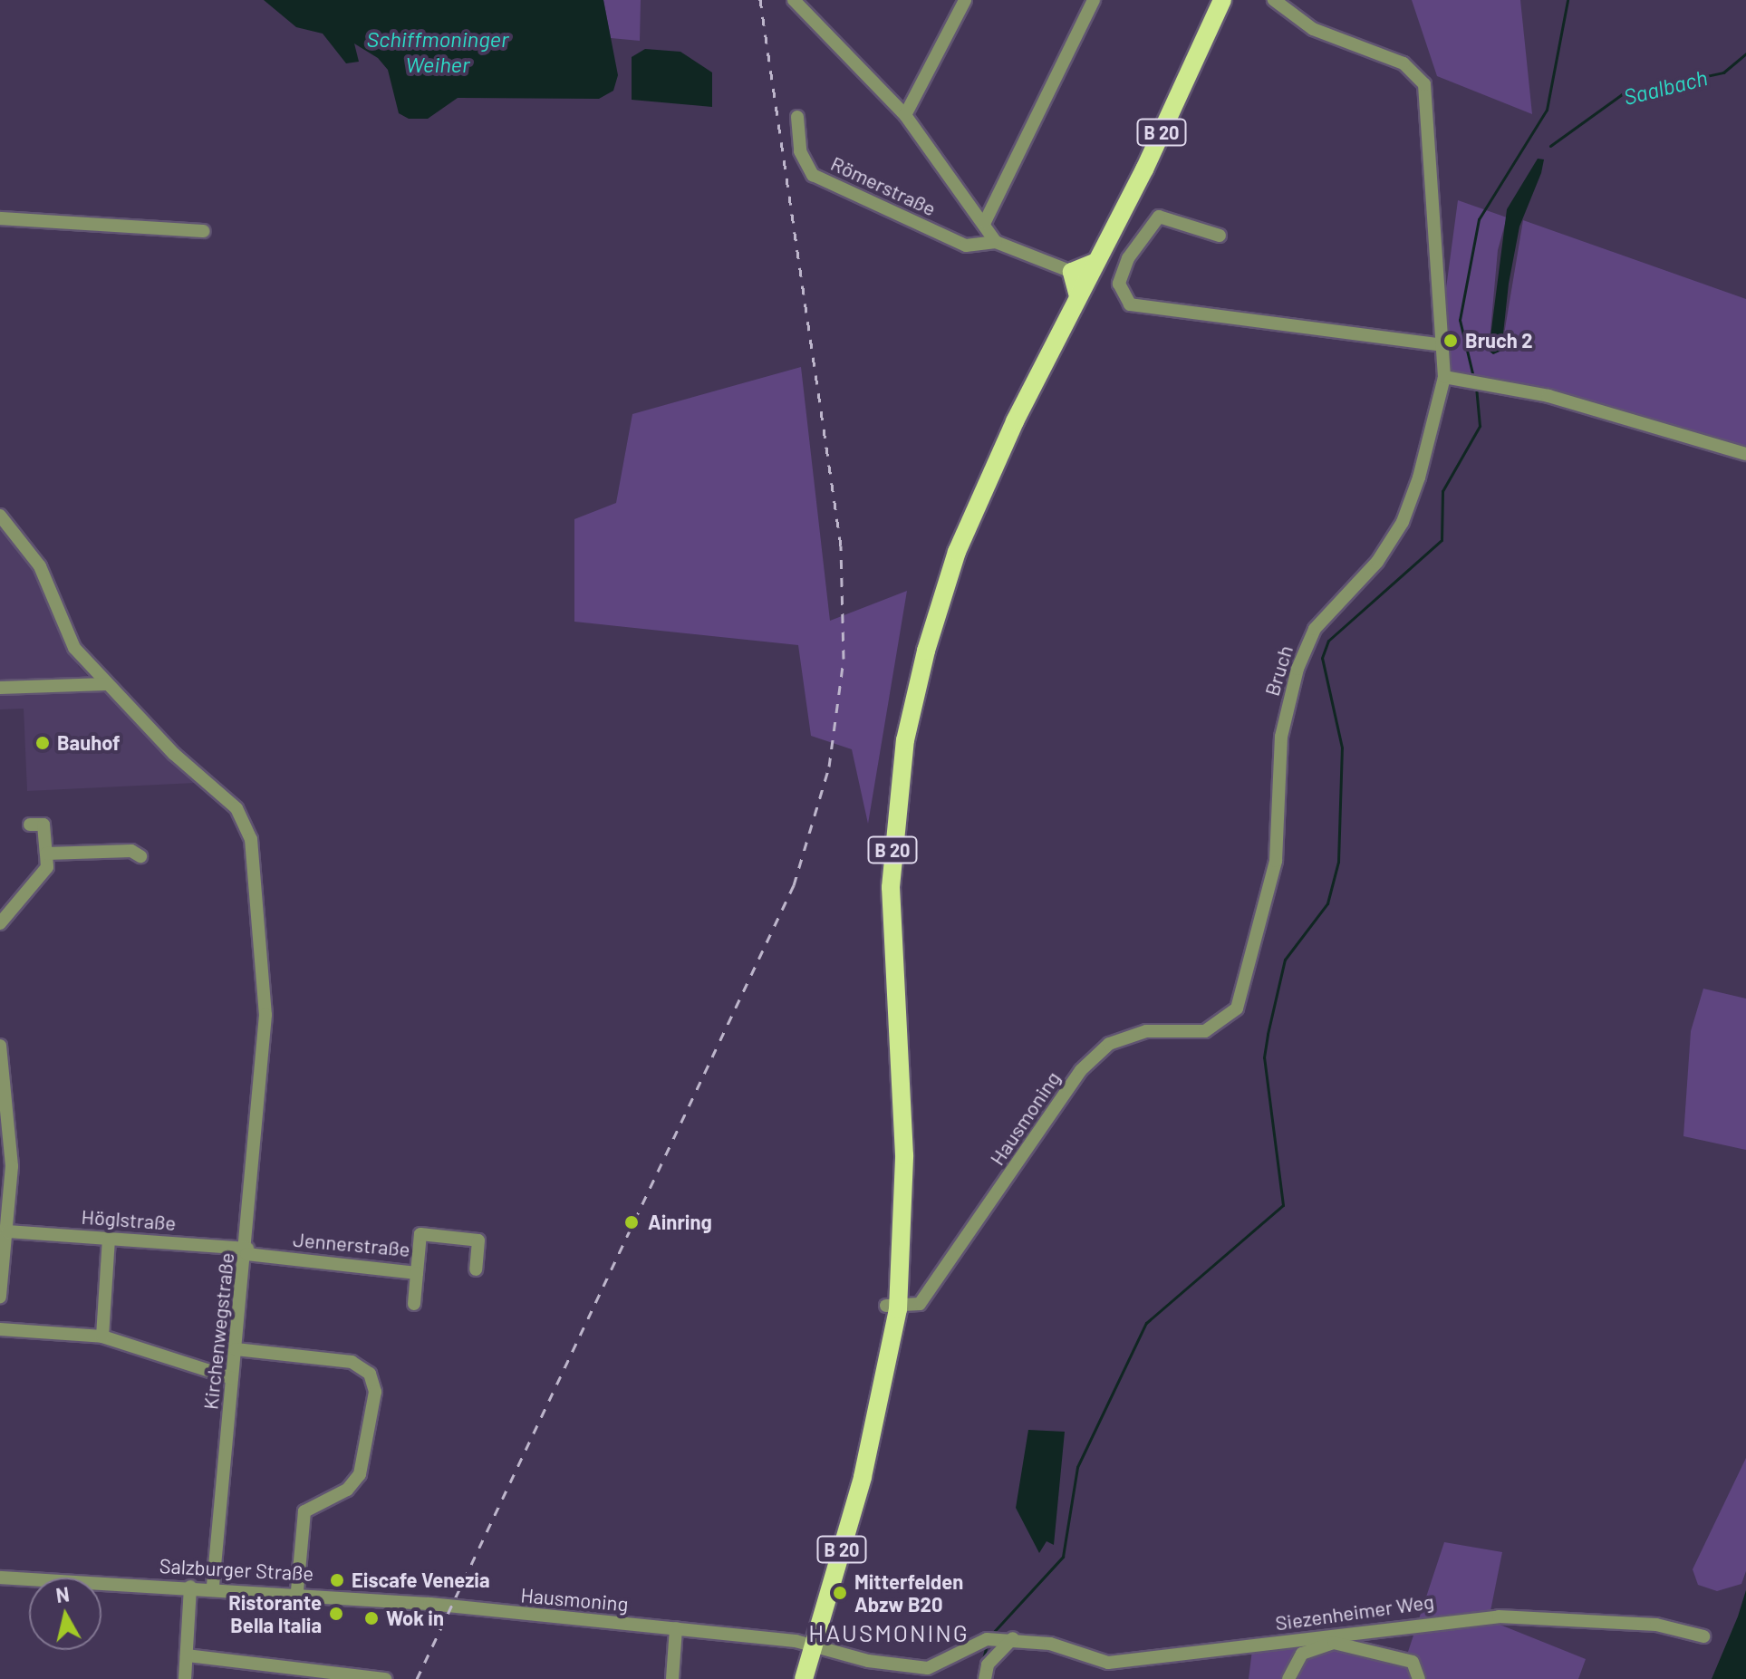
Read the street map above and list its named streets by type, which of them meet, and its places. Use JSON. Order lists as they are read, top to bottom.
{
  "streets": {
    "main road": ["B 20"],
    "street": [
      "Römerstraße",
      "Bruch",
      "Hausmoning",
      "Höglstraße",
      "Jennerstraße",
      "Kirchenwegstraße",
      "Salzburger Straße",
      "Siezenheimer Weg"
    ]
  },
  "crossings": [
    ["B 20", "Hausmoning"],
    ["B 20", "Siezenheimer Weg"],
    ["Bruch", "Hausmoning"],
    ["Hausmoning", "Salzburger Straße"],
    ["Hausmoning", "Siezenheimer Weg"],
    ["Höglstraße", "Jennerstraße"],
    ["Höglstraße", "Kirchenwegstraße"],
    ["Jennerstraße", "Kirchenwegstraße"],
    ["Kirchenwegstraße", "Salzburger Straße"]
  ],
  "districts": ["HAUSMONING"],
  "water": ["Schiffmoninger Weiher", "Saalbach"],
  "places": [
    "Bruch 2",
    "Bauhof",
    "Ainring",
    "Eiscafe Venezia",
    "Mitterfelden Abzw B20",
    "Ristorante Bella Italia",
    "Wok in"
  ],
  "north": "top"
}
